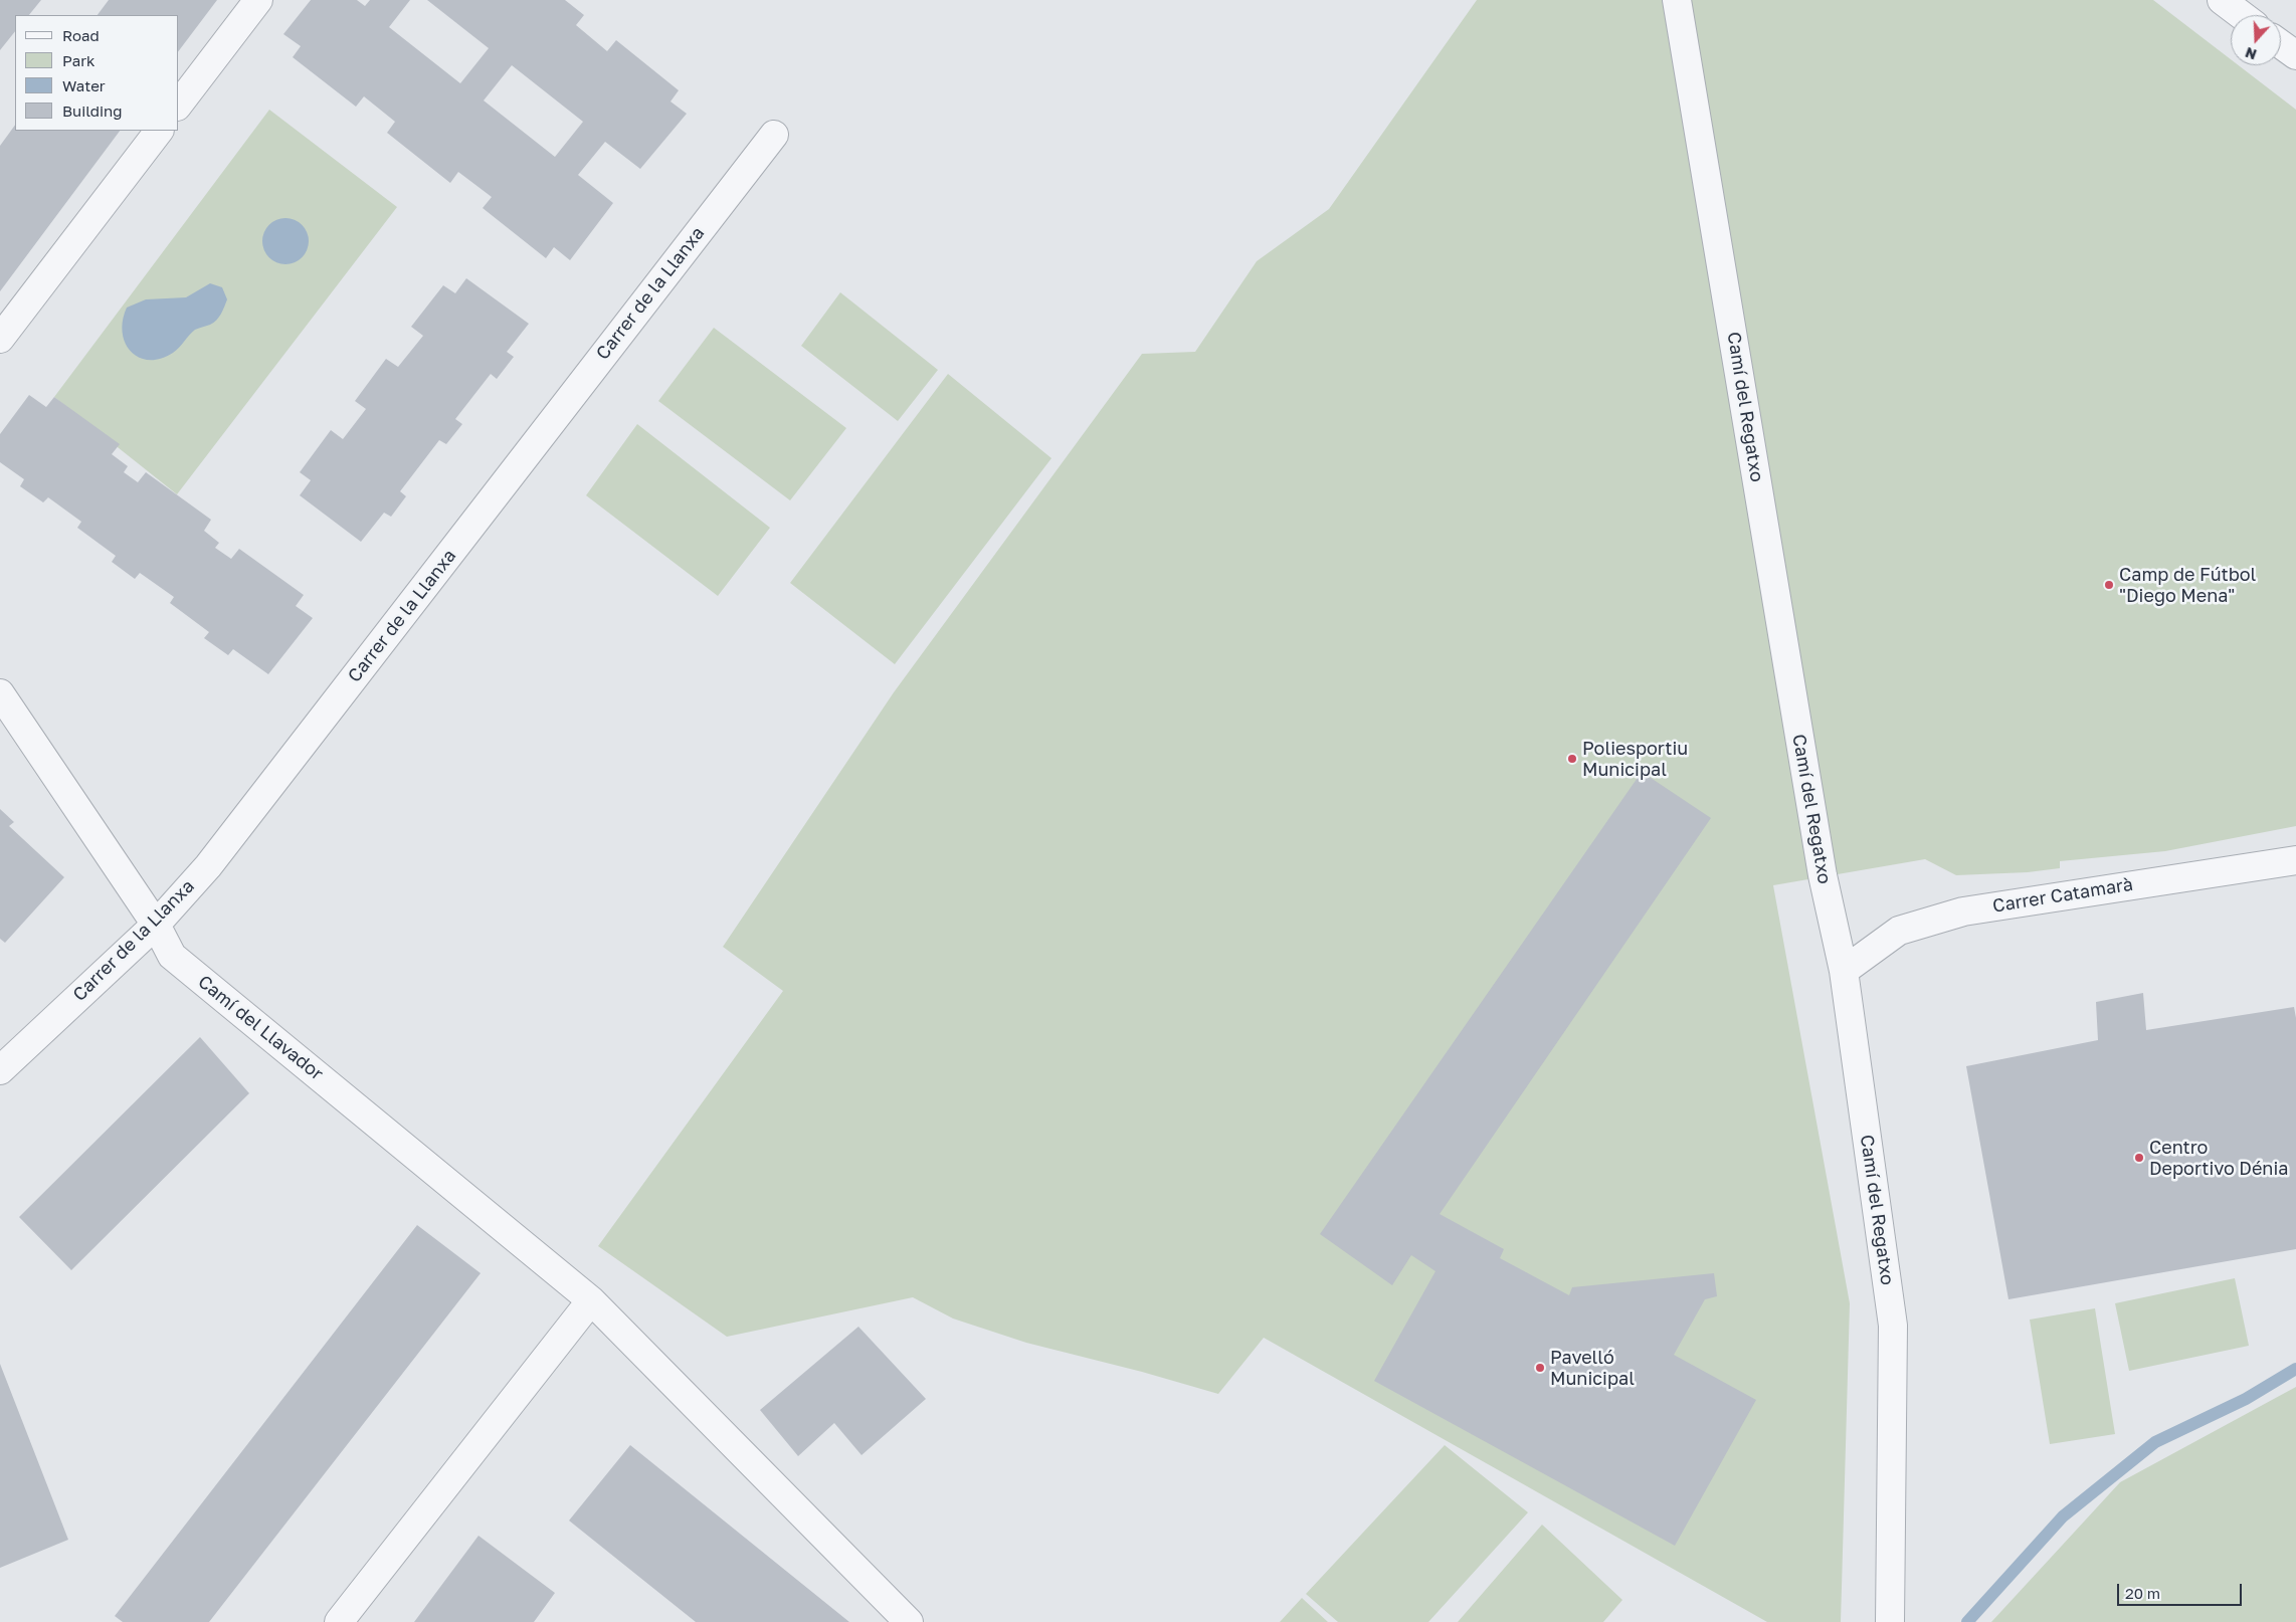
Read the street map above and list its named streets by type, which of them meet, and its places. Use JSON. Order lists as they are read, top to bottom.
{
  "streets": {
    "street": [
      "Carrer de la Llanxa",
      "Camí del Regatxo",
      "Carrer Catamarà",
      "Camí del Llavador"
    ]
  },
  "crossings": [
    ["Carrer de la Llanxa", "Camí del Llavador"],
    ["Camí del Regatxo", "Carrer Catamarà"]
  ],
  "places": [
    "Camp de Fútbol \"Diego Mena\"",
    "Poliesportiu Municipal",
    "Centro Deportivo Dénia",
    "Pavelló Municipal"
  ],
  "legend": [
    "Road",
    "Park",
    "Water",
    "Building"
  ],
  "scale_bar": "20 m",
  "north": "bottom"
}
